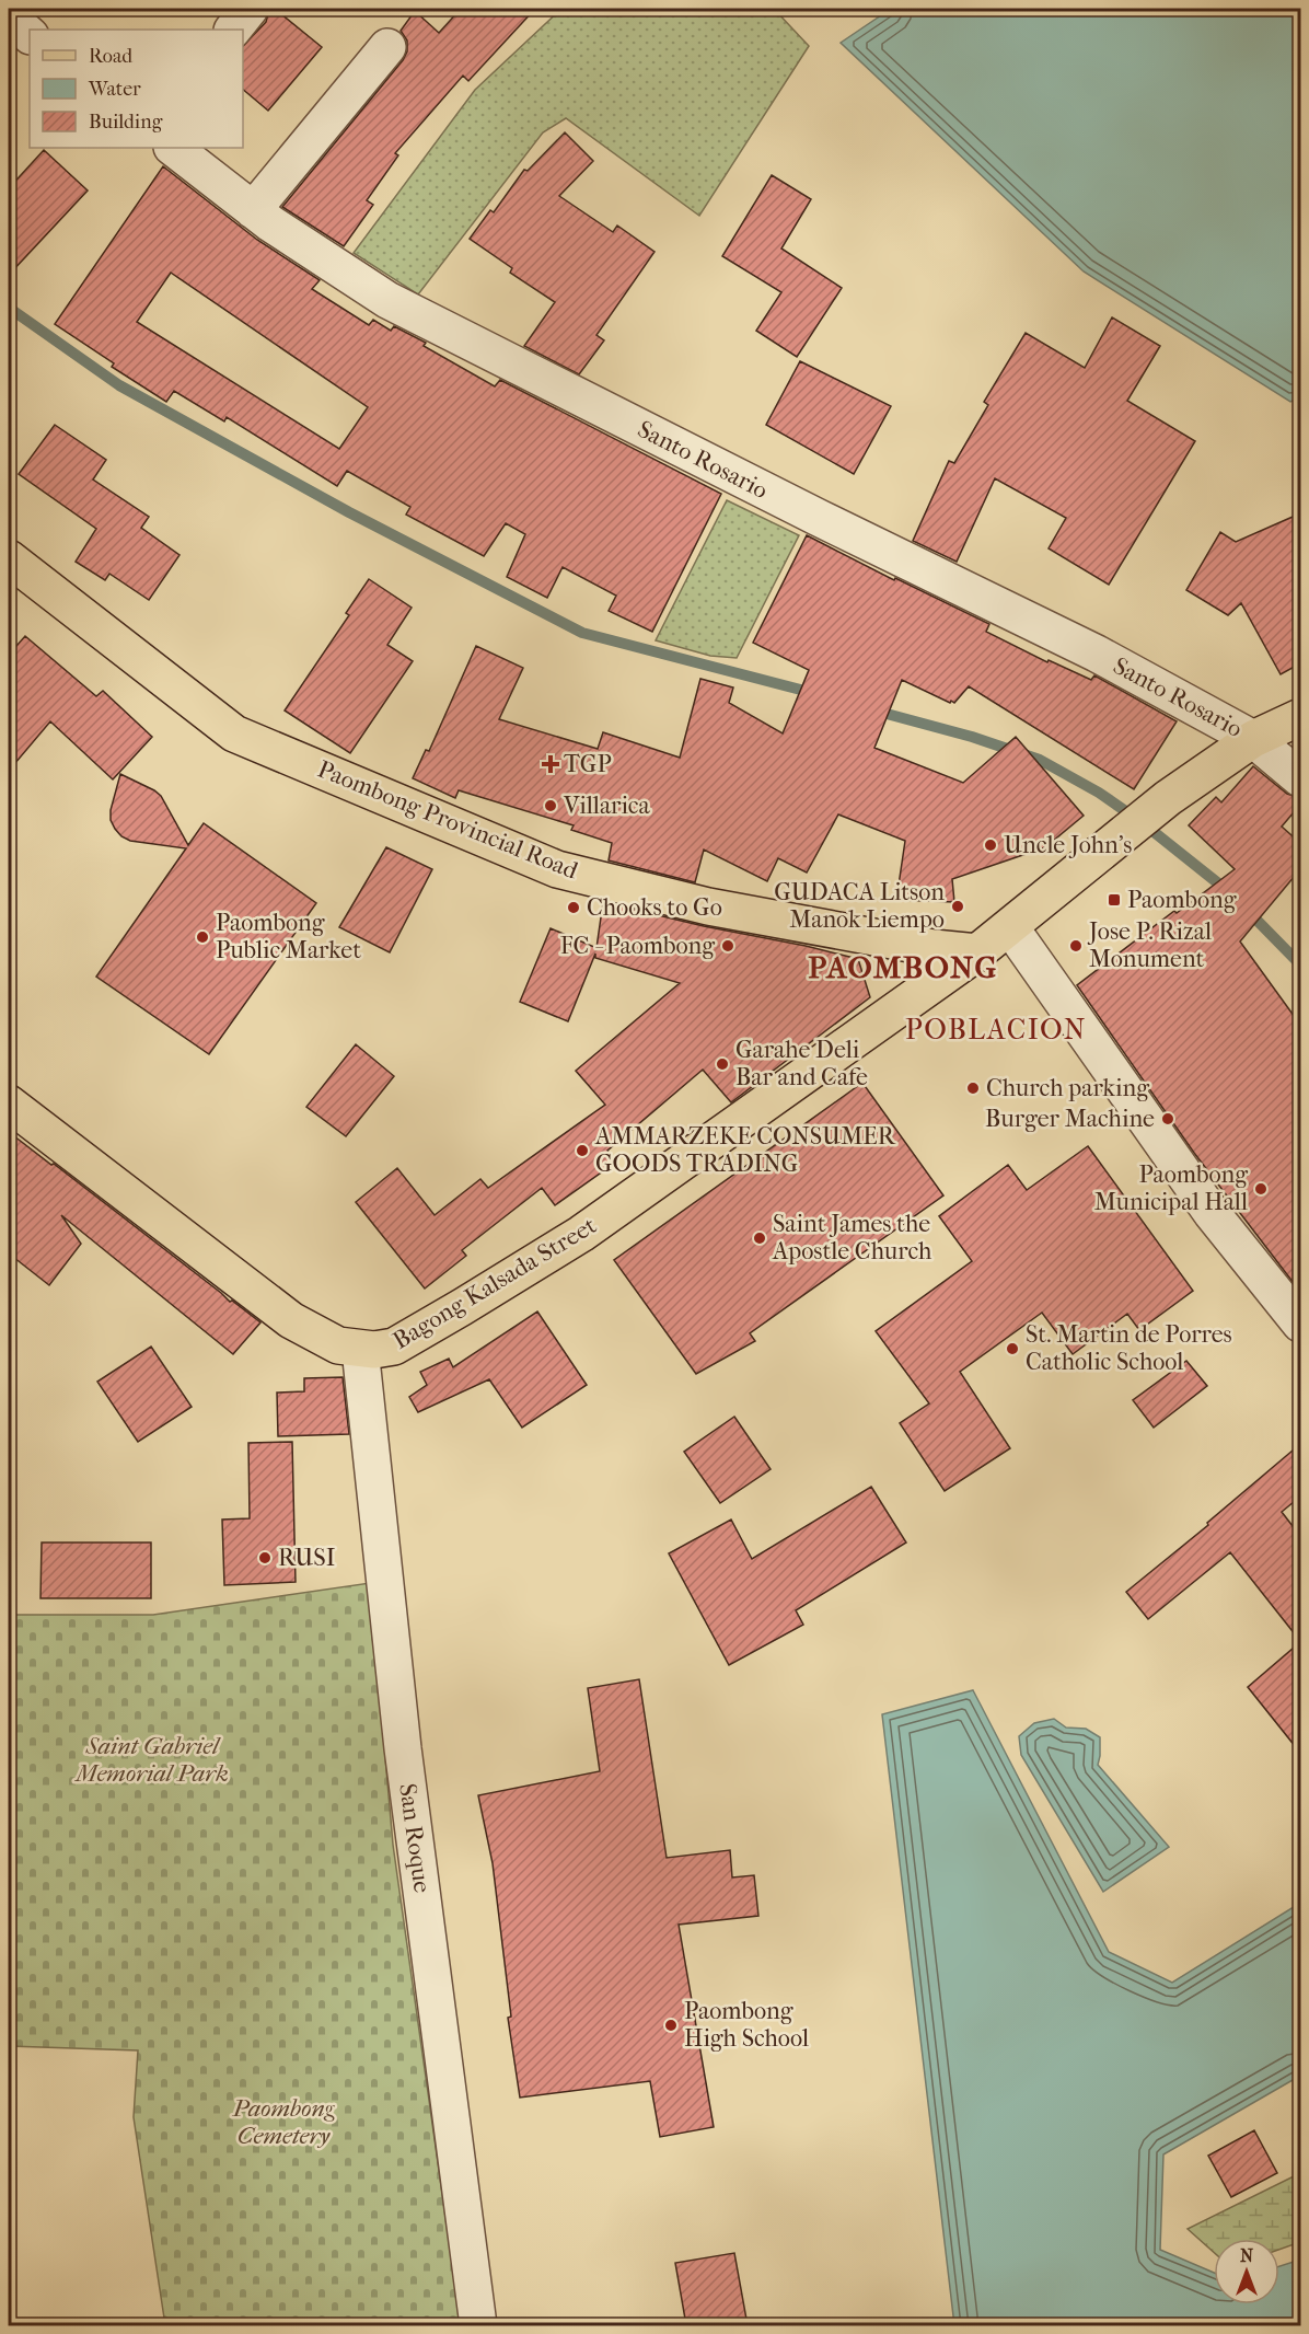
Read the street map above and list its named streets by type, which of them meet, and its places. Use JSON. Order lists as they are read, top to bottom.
{
  "streets": {
    "main road": ["Paombong Provincial Road", "Bagong Kalsada Street"],
    "street": ["Santo Rosario", "San Roque"]
  },
  "crossings": [
    ["Paombong Provincial Road", "Bagong Kalsada Street"],
    ["Bagong Kalsada Street", "San Roque"]
  ],
  "districts": ["PAOMBONG", "POBLACION"],
  "parks": ["Saint Gabriel Memorial Park", "Paombong Cemetery"],
  "places": {
    "health": ["TGP"],
    "other": [
      "Villarica",
      "Uncle John's",
      "GUDACA Litson Manok Liempo",
      "Chooks to Go",
      "Paombong Public Market",
      "FC - Paombong",
      "Jose P. Rizal Monument",
      "Garahe Deli Bar and Cafe",
      "Church parking",
      "Burger Machine",
      "AMMARZEKE CONSUMER GOODS TRADING",
      "Paombong Municipal Hall",
      "Saint James the Apostle Church",
      "St. Martin de Porres Catholic School",
      "RUSI",
      "Paombong High School"
    ],
    "transit": ["Paombong"]
  },
  "legend": ["Road", "Water", "Building"],
  "north": "top"
}
